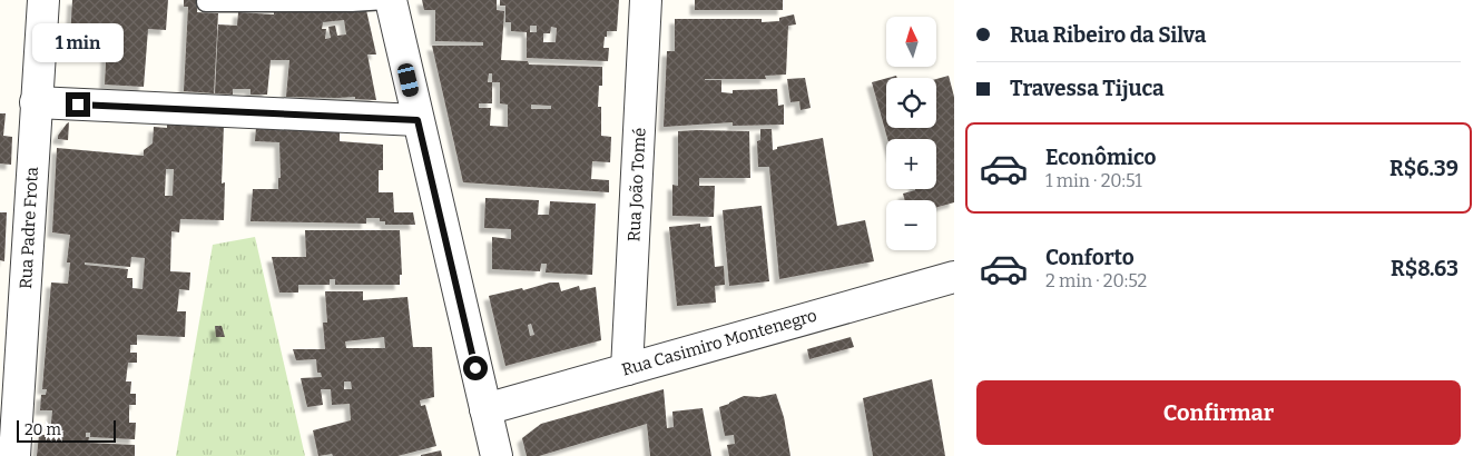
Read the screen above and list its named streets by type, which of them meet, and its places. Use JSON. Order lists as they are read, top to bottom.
{
  "streets": {
    "street": ["Rua João Tomé", "Rua Padre Frota", "Rua Casimiro Montenegro"]
  },
  "crossings": [
    ["Rua João Tomé", "Rua Casimiro Montenegro"]
  ],
  "scale_bar": "20 m",
  "north": "top",
  "page": {
    "banner": ["Rua Ribeiro da Silva", "Travessa Tijuca"],
    "map_buttons": ["+", "−"],
    "bubble": "1 min",
    "list": [
      {
        "name": "Econômico",
        "note": "1 min · 20:51",
        "value": "R$6.39"
      },
      {
        "name": "Conforto",
        "note": "2 min · 20:52",
        "value": "R$8.63"
      }
    ],
    "buttons": "Confirmar",
    "scale": "20 m"
  }
}
